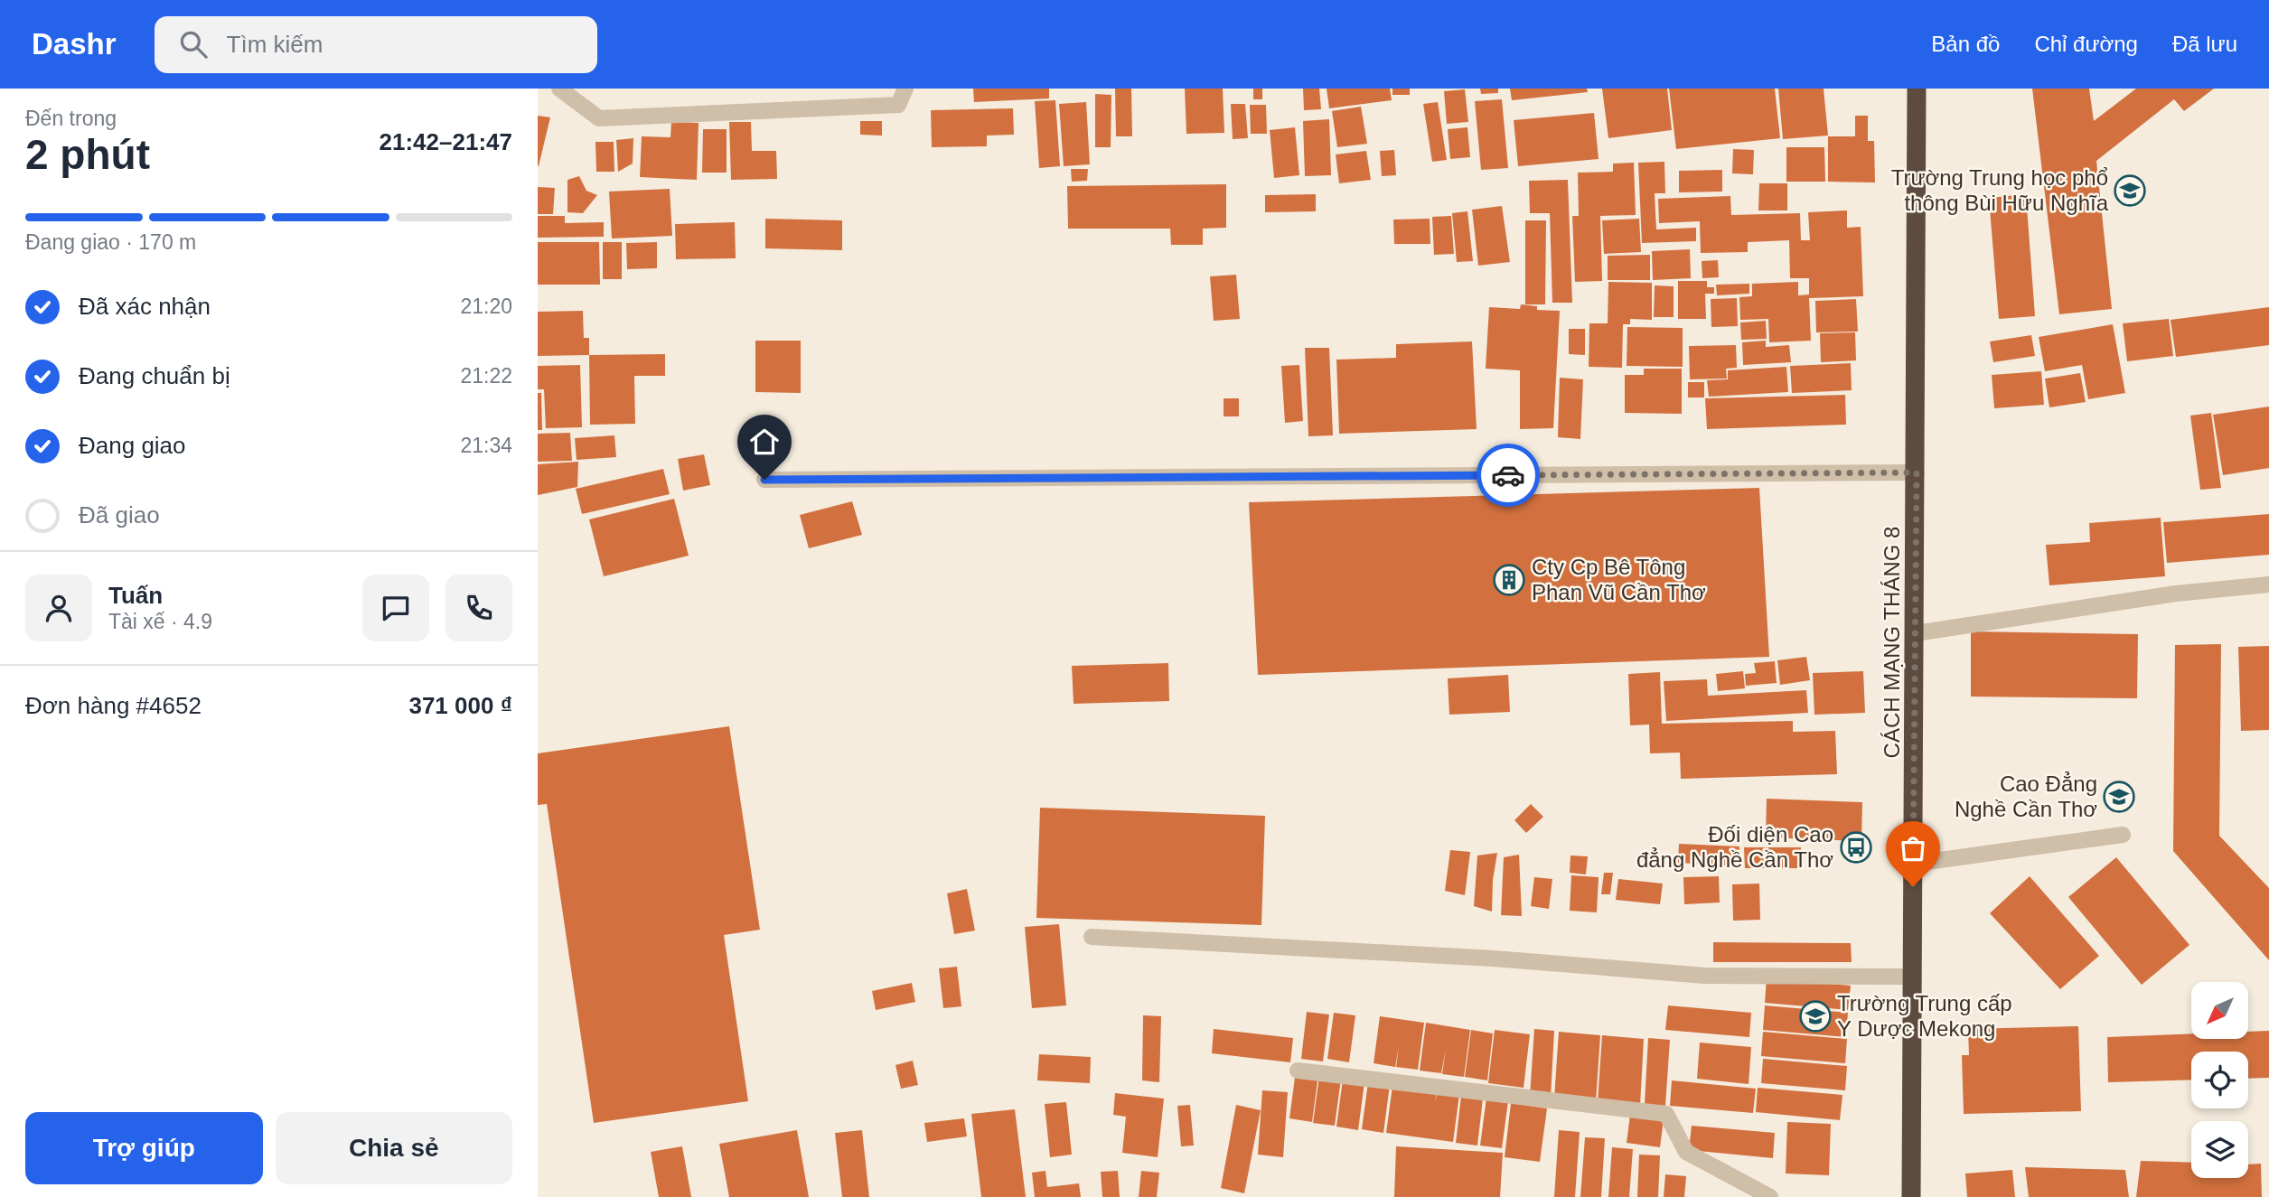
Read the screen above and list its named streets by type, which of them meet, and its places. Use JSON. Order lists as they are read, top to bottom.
{
  "streets": {
    "highway": ["CÁCH MẠNG THÁNG 8"]
  },
  "places": {
    "school or university": ["Trường Trung học phổ thông Bùi Hữu Nghĩa", "Cao Đẳng Nghề Cần Thơ", "Trường Trung cấp Y Dược Mekong"],
    "building": ["Cty Cp Bê Tông Phan Vũ Cần Thơ"],
    "bus stop": ["Đối diện Cao đẳng Nghề Cần Thơ"]
  },
  "north": "bottom left",
  "page": {
    "header": "Dashr",
    "search": "Tìm kiếm",
    "nav": ["Bản đồ", "Chỉ đường", "Đã lưu"],
    "heading": ["2 phút", "Đến trong", "21:42–21:47"],
    "panel": [
      "Tuấn",
      "Tài xế · 4.9",
      "Đơn hàng #4652",
      "371 000 ₫"
    ],
    "bar": "Đang giao · 170 m",
    "list": [
      ["Đã xác nhận", "21:20"],
      ["Đang chuẩn bị", "21:22"],
      ["Đang giao", "21:34"],
      "Đã giao"
    ],
    "buttons": ["Trợ giúp", "Chia sẻ"]
  }
}
